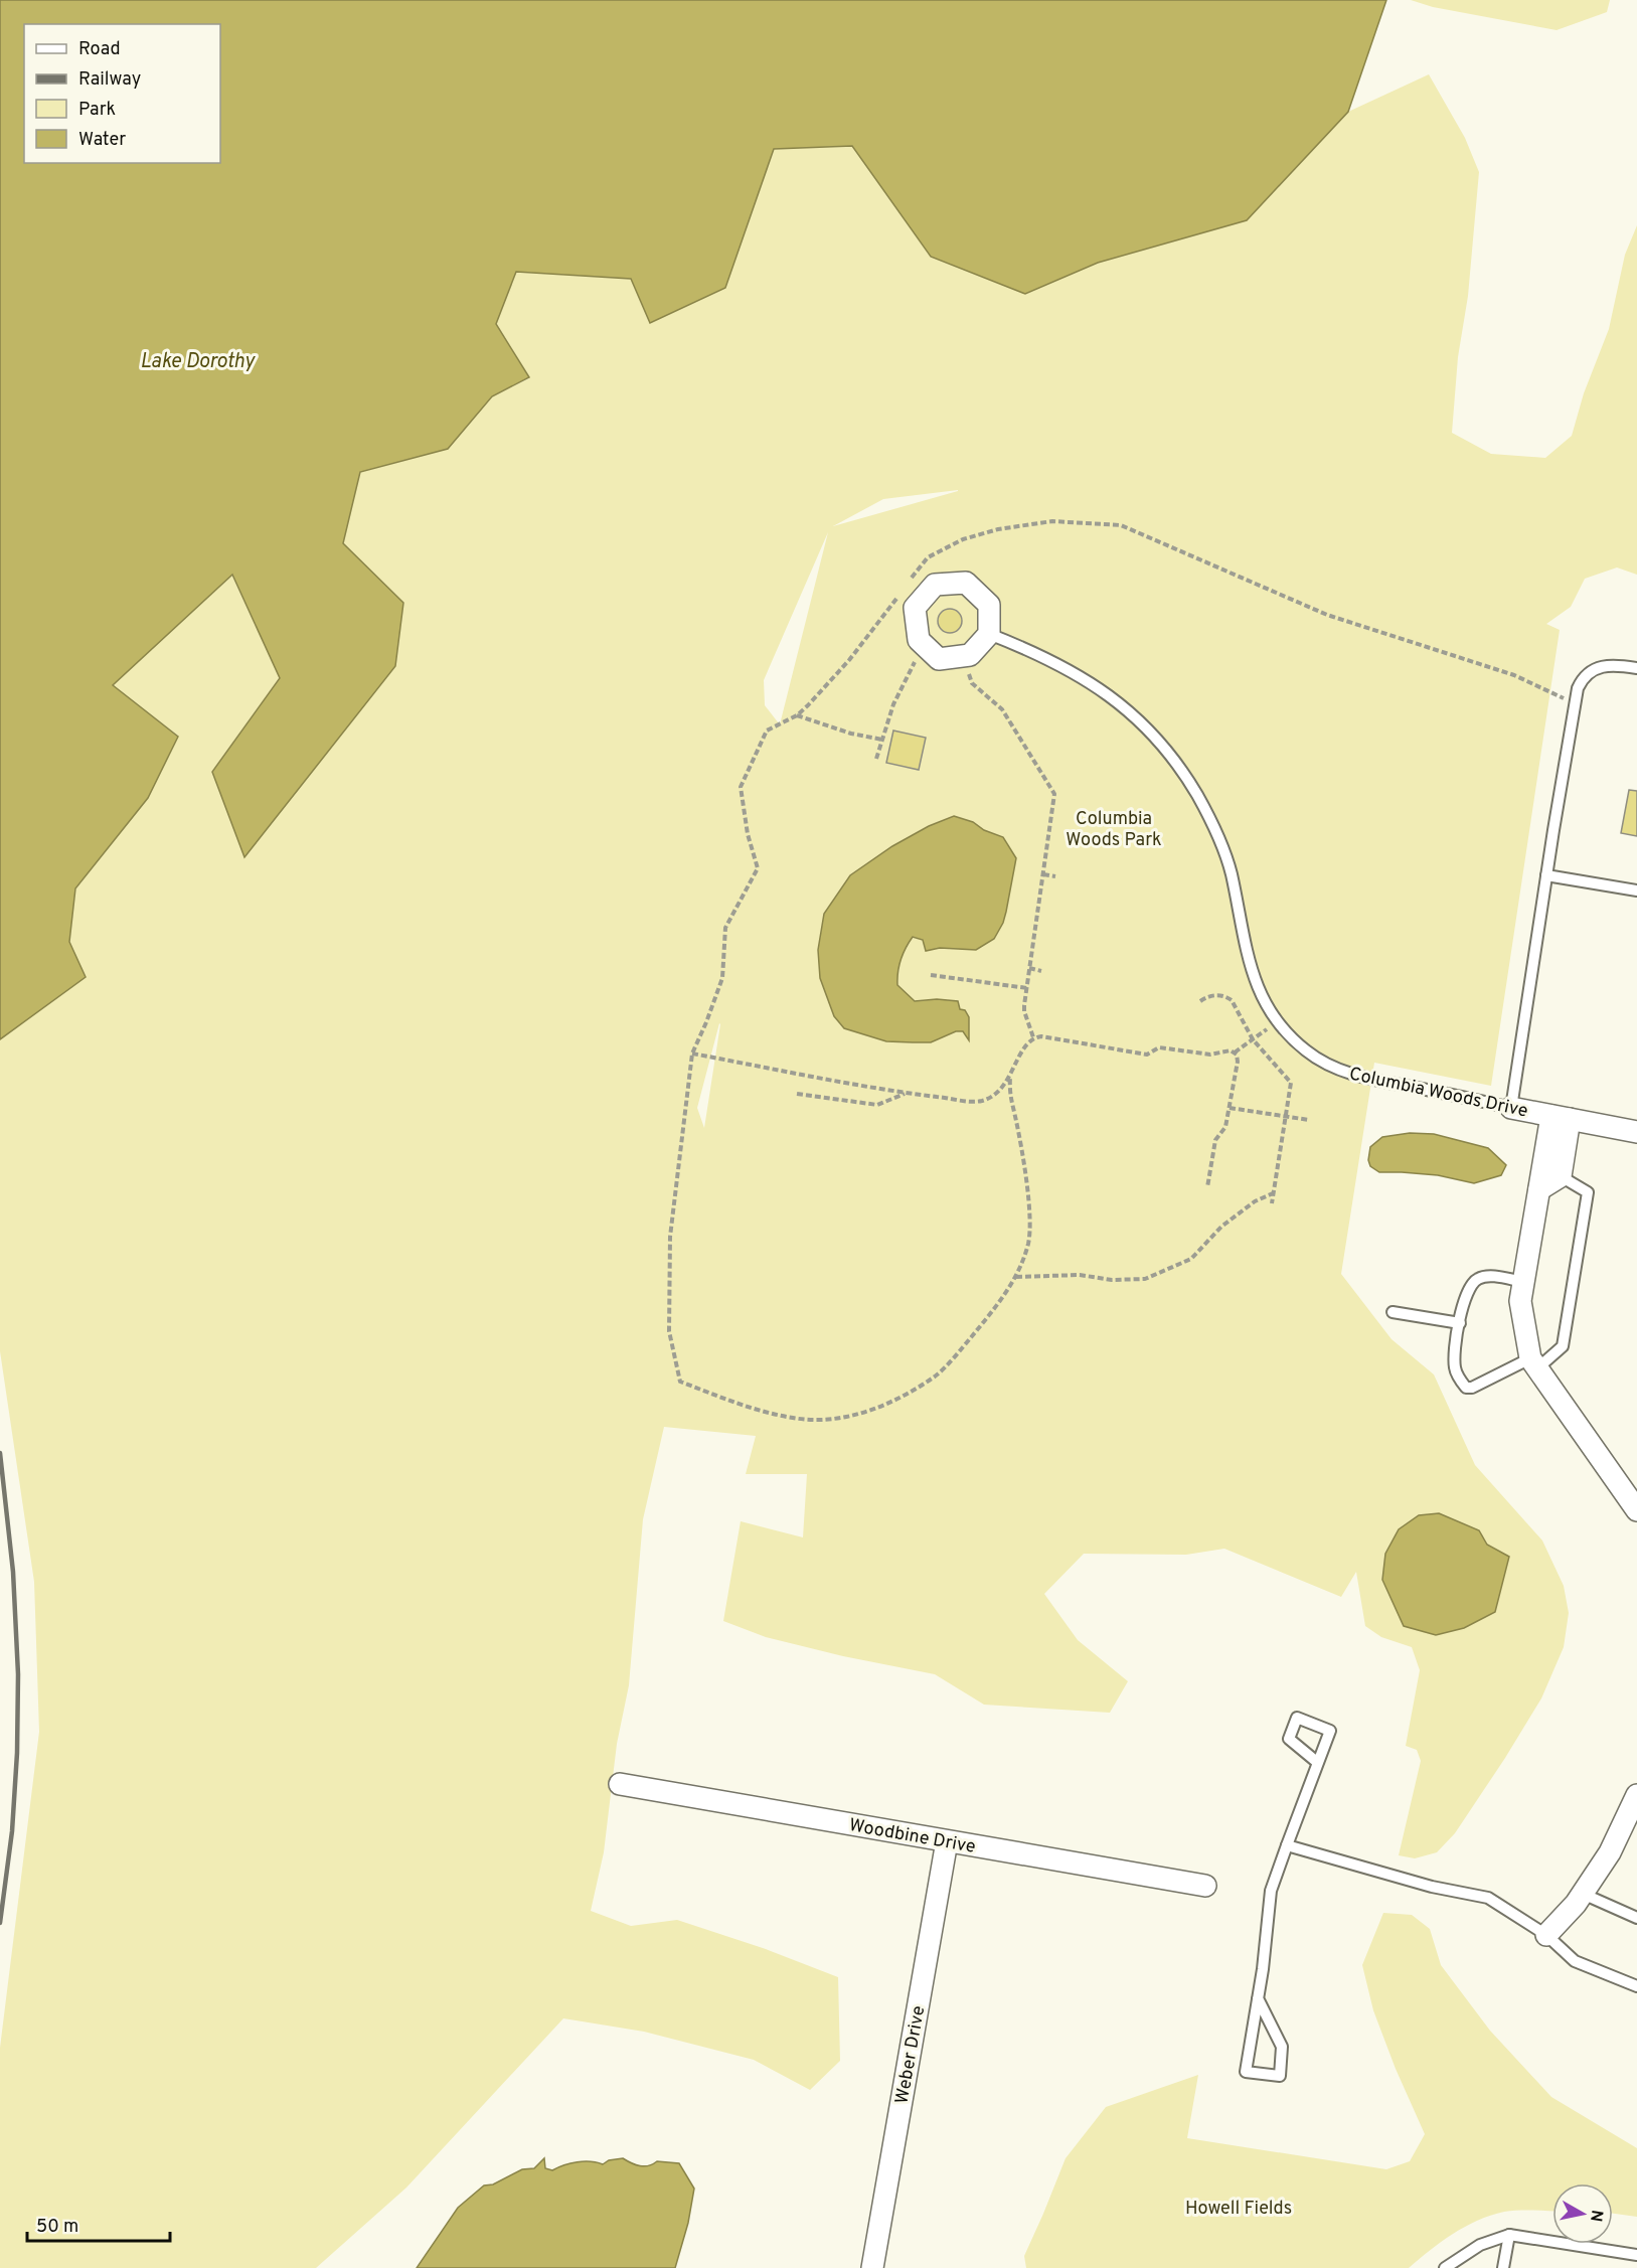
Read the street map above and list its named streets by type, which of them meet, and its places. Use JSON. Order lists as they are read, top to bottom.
{
  "streets": {
    "street": ["Columbia Woods Drive", "Woodbine Drive", "Weber Drive"]
  },
  "crossings": [
    ["Woodbine Drive", "Weber Drive"]
  ],
  "water": ["Lake Dorothy"],
  "parks": ["Columbia Woods Park", "Howell Fields"],
  "legend": [
    "Road",
    "Railway",
    "Park",
    "Water"
  ],
  "scale_bar": "50 m",
  "north": "right"
}
